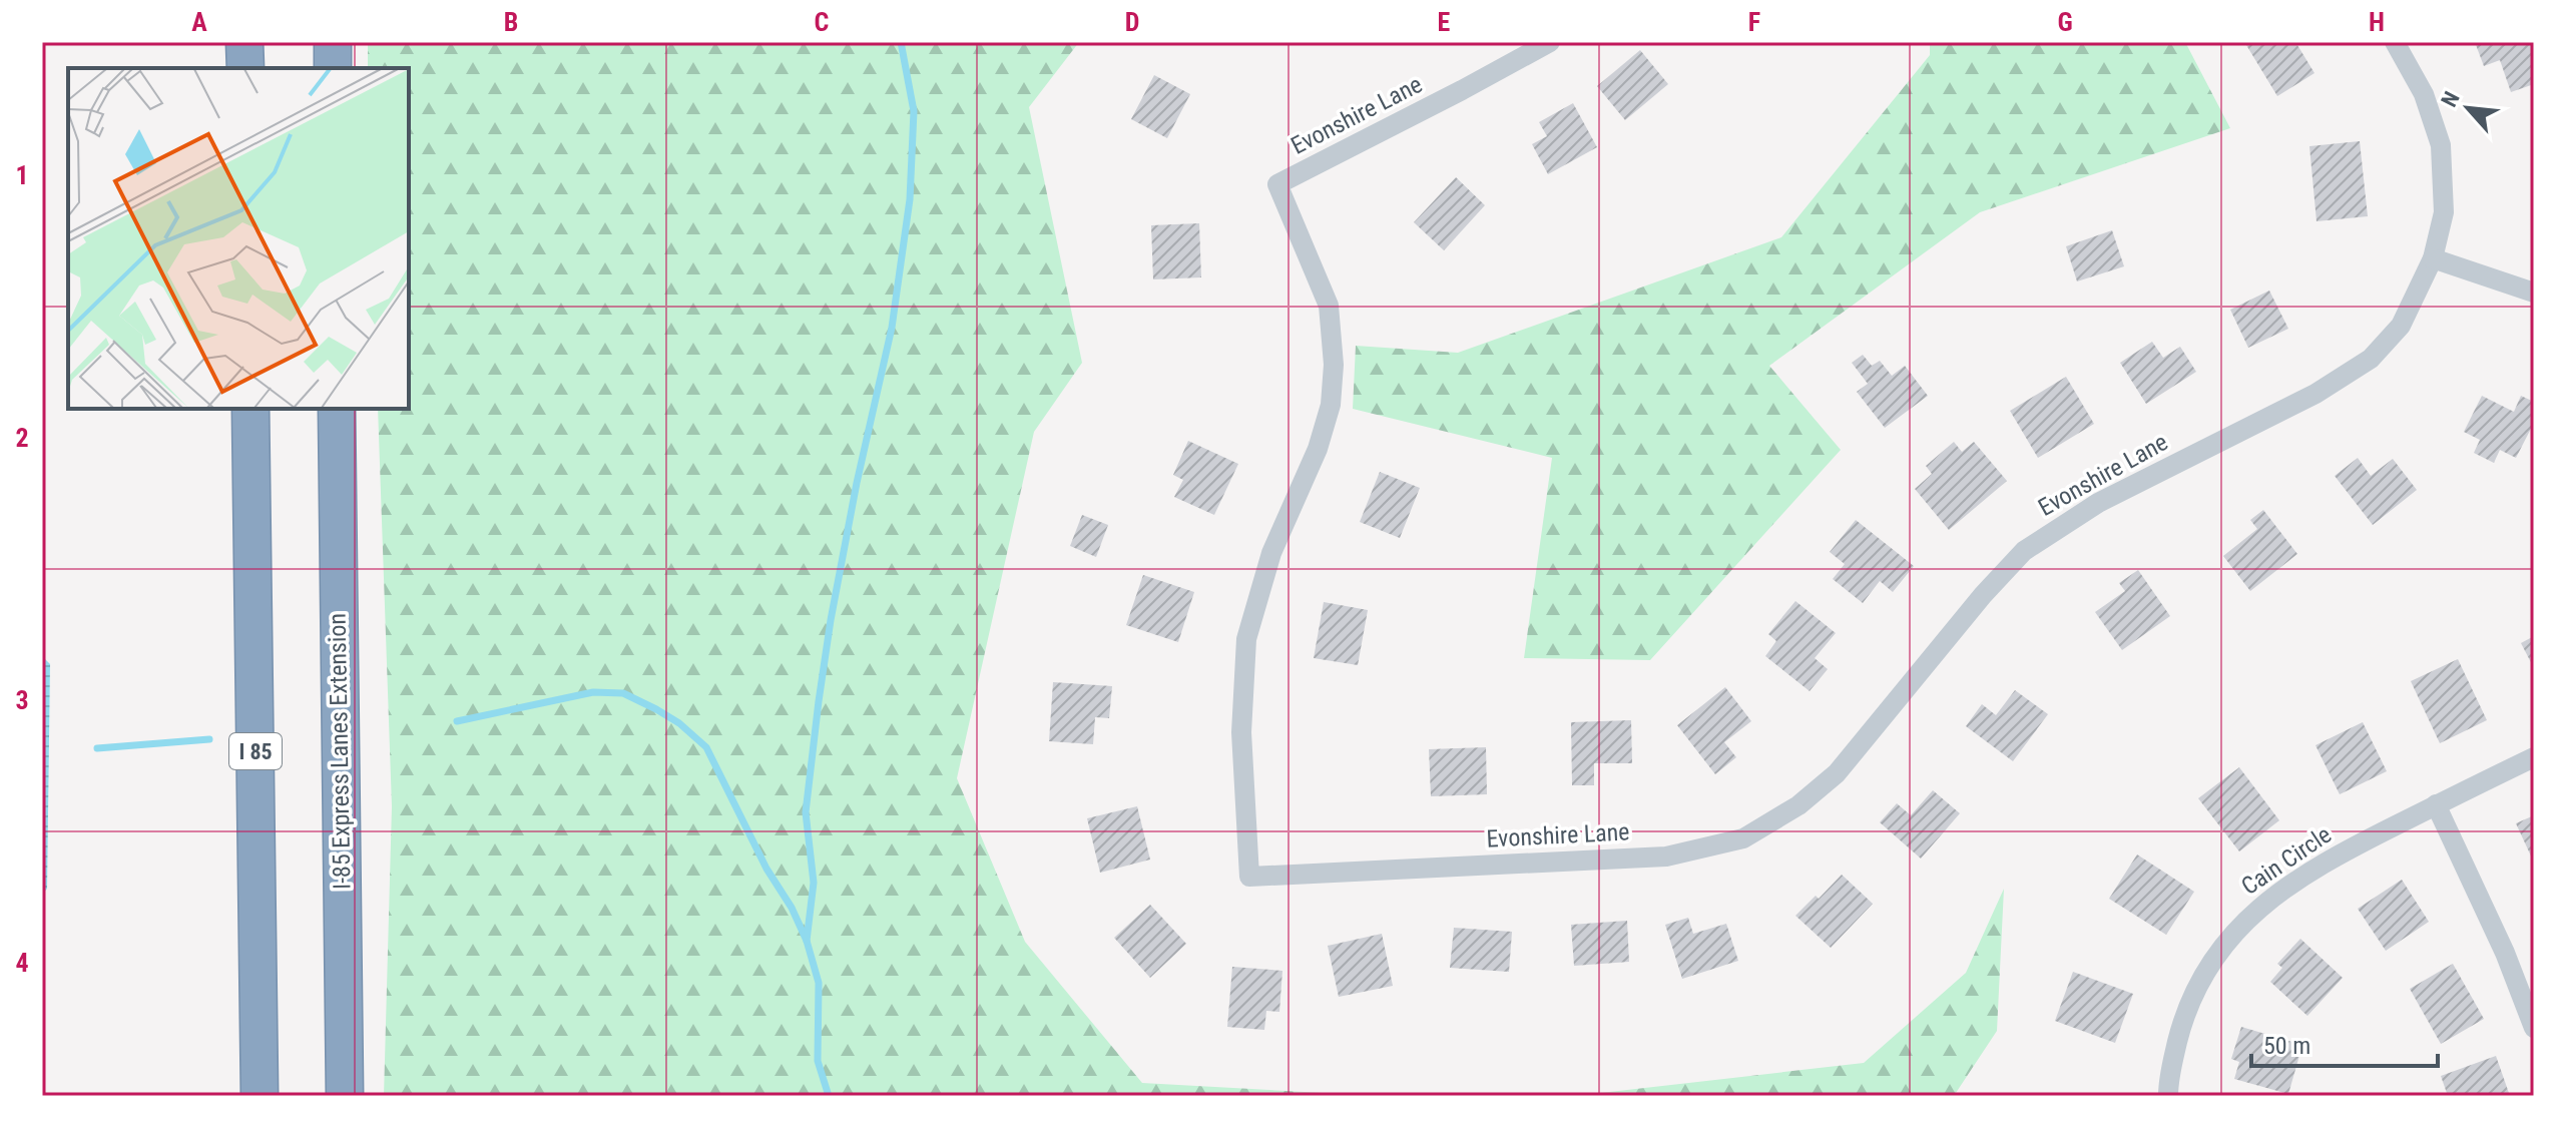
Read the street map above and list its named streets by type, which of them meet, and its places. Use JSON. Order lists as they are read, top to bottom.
{
  "streets": {
    "highway": ["I 85", "I-85 Express Lanes Extension"],
    "street": ["Evonshire Lane", "Cain Circle"]
  },
  "scale_bar": "50 m",
  "north": "top left",
  "grid": {
    "columns": [
      "A",
      "B",
      "C",
      "D",
      "E",
      "F",
      "G",
      "H"
    ],
    "rows": [
      "1",
      "2",
      "3",
      "4"
    ]
  }
}
